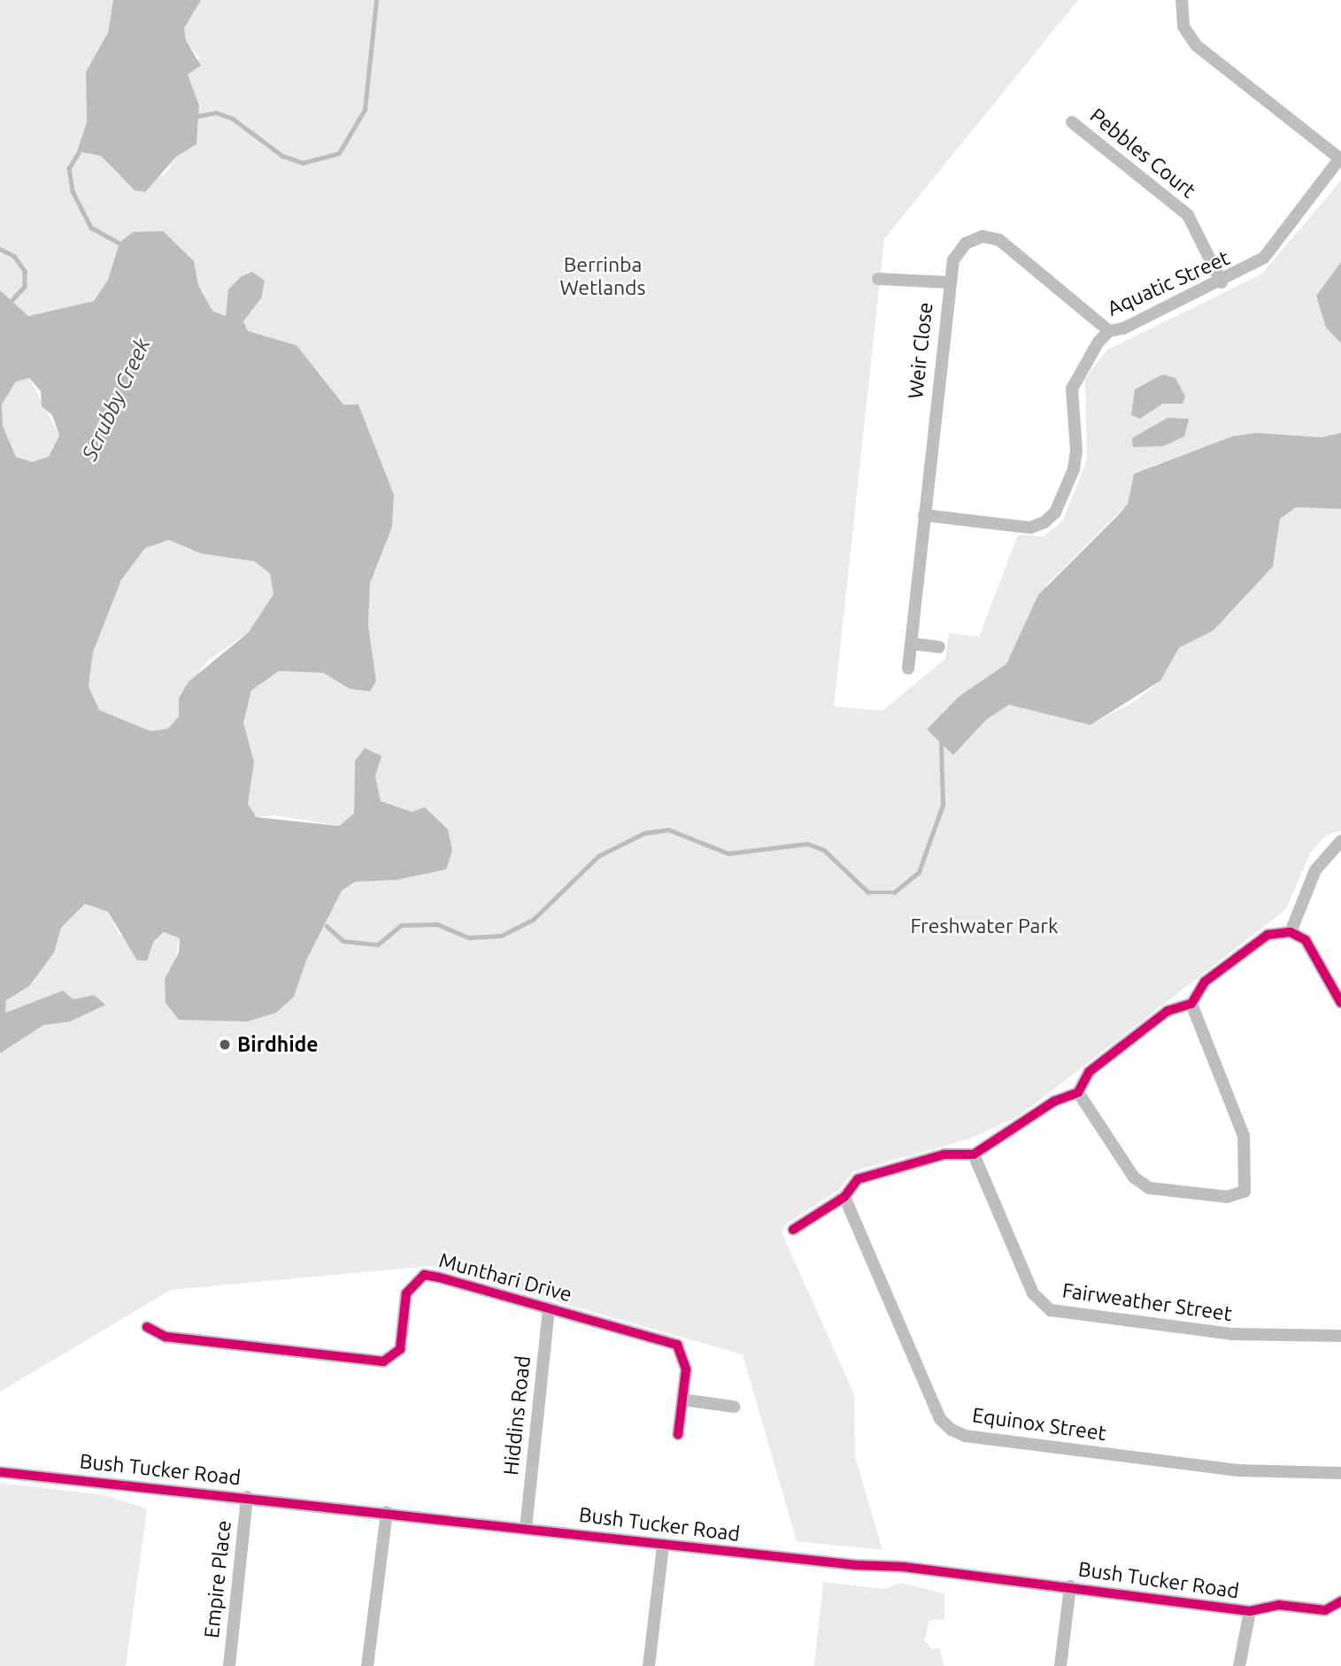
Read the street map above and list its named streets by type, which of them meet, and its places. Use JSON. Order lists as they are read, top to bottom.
{
  "streets": {
    "street": [
      "Pebbles Court",
      "Aquatic Street",
      "Weir Close",
      "Munthari Drive",
      "Fairweather Street",
      "Hiddins Road",
      "Equinox Street",
      "Bush Tucker Road",
      "Empire Place"
    ]
  },
  "crossings": [
    ["Pebbles Court", "Aquatic Street"],
    ["Aquatic Street", "Weir Close"],
    ["Munthari Drive", "Hiddins Road"],
    ["Hiddins Road", "Bush Tucker Road"],
    ["Bush Tucker Road", "Empire Place"]
  ],
  "water": ["Scrubby Creek"],
  "parks": ["Berrinba Wetlands", "Freshwater Park"],
  "places": ["Birdhide"]
}
